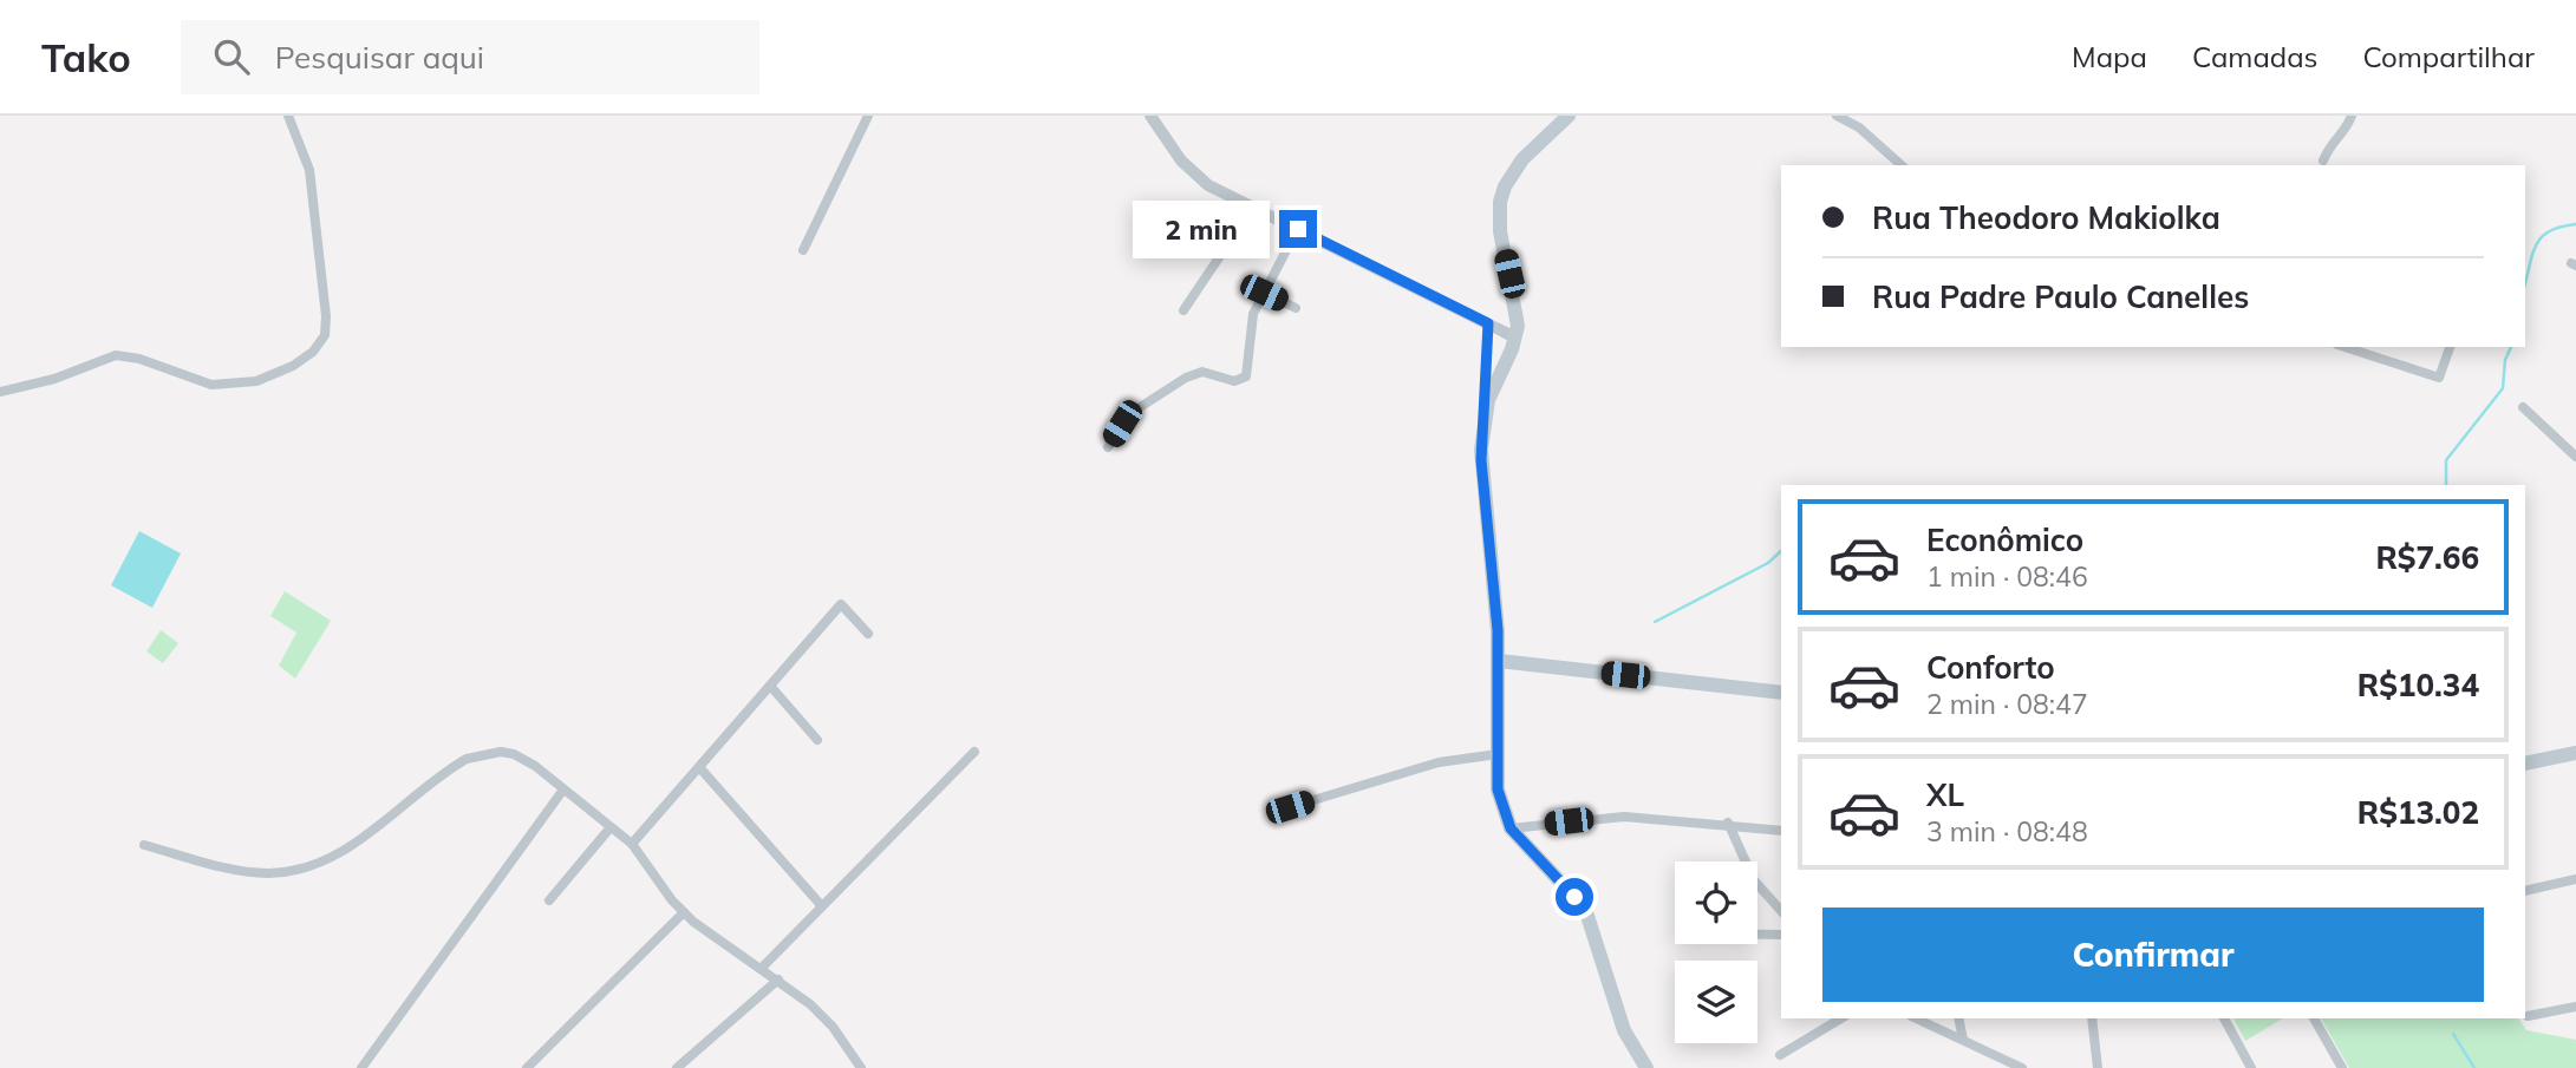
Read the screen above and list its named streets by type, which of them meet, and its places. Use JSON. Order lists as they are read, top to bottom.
{
  "page": {
    "header": "Tako",
    "search": "Pesquisar aqui",
    "nav": ["Mapa", "Camadas", "Compartilhar"],
    "banner": ["Rua Theodoro Makiolka", "Rua Padre Paulo Canelles"],
    "bubble": "2 min",
    "list": [
      {
        "name": "Econômico",
        "note": "1 min · 08:46",
        "value": "R$7.66"
      },
      {
        "name": "Conforto",
        "note": "2 min · 08:47",
        "value": "R$10.34"
      },
      {
        "name": "XL",
        "note": "3 min · 08:48",
        "value": "R$13.02"
      }
    ],
    "buttons": "Confirmar"
  }
}
